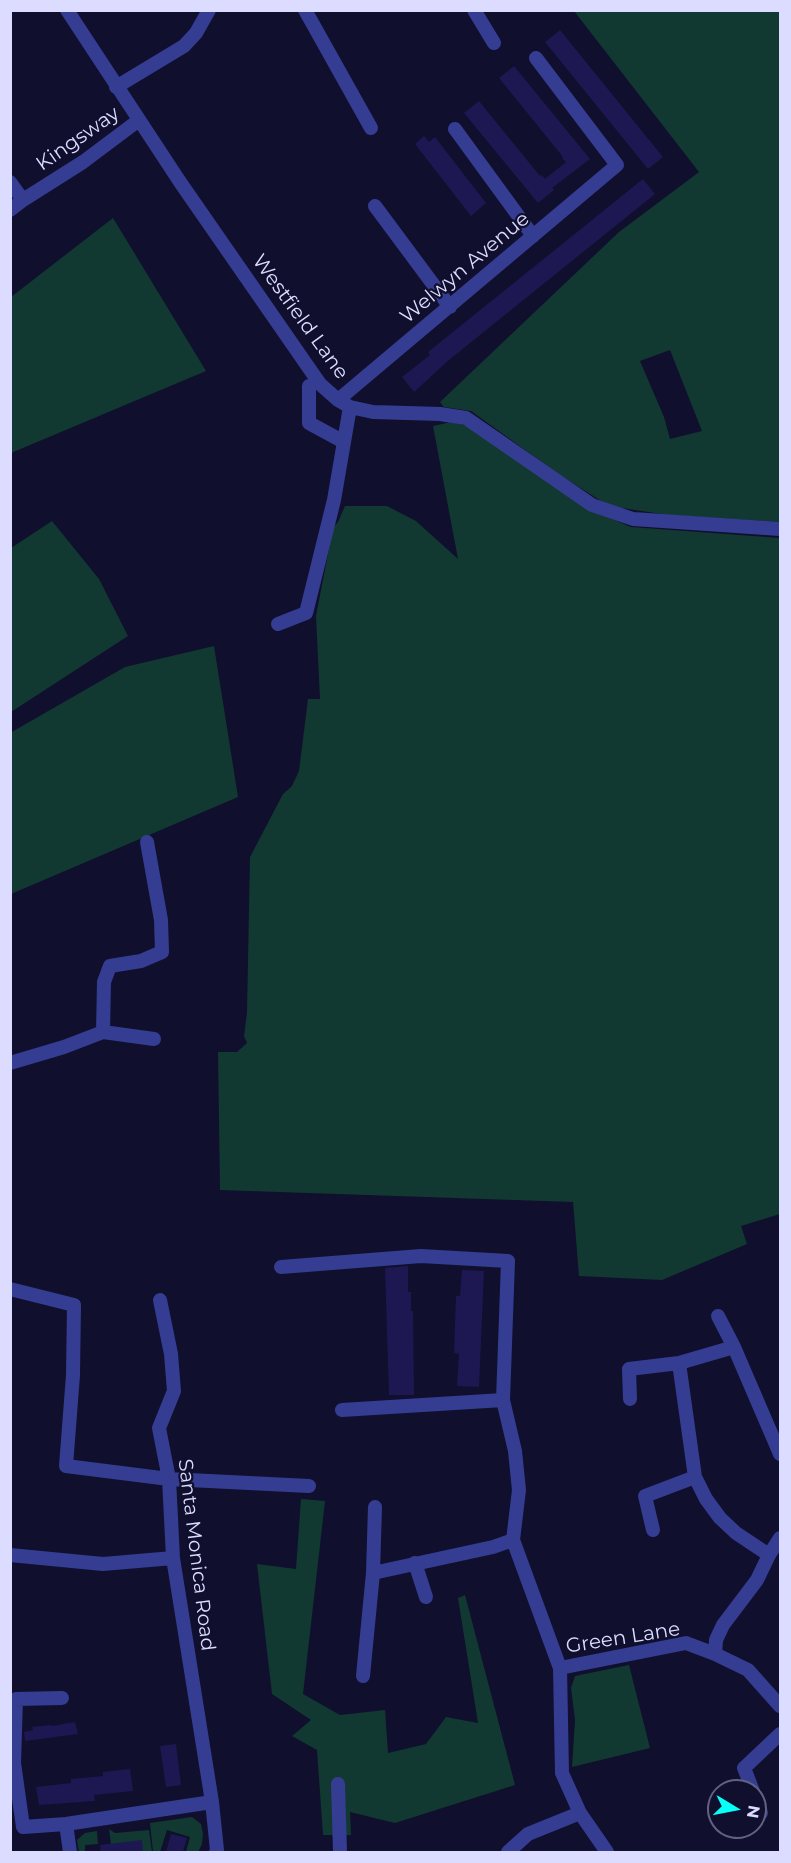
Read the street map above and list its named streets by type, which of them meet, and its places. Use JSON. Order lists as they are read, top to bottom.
{
  "streets": {
    "street": [
      "Kingsway",
      "Welwyn Avenue",
      "Westfield Lane",
      "Santa Monica Road",
      "Green Lane"
    ]
  },
  "crossings": [
    ["Kingsway", "Westfield Lane"],
    ["Welwyn Avenue", "Westfield Lane"]
  ],
  "north": "right"
}
